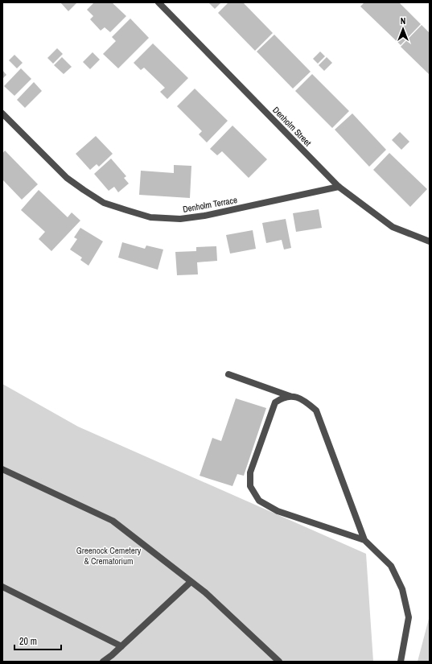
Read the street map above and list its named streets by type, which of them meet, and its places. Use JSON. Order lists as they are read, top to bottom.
{
  "streets": {
    "street": ["Denholm Street", "Denholm Terrace"]
  },
  "crossings": [
    ["Denholm Street", "Denholm Terrace"]
  ],
  "parks": ["Greenock Cemetery & Crematorium"],
  "scale_bar": "20 m",
  "north": "top"
}
